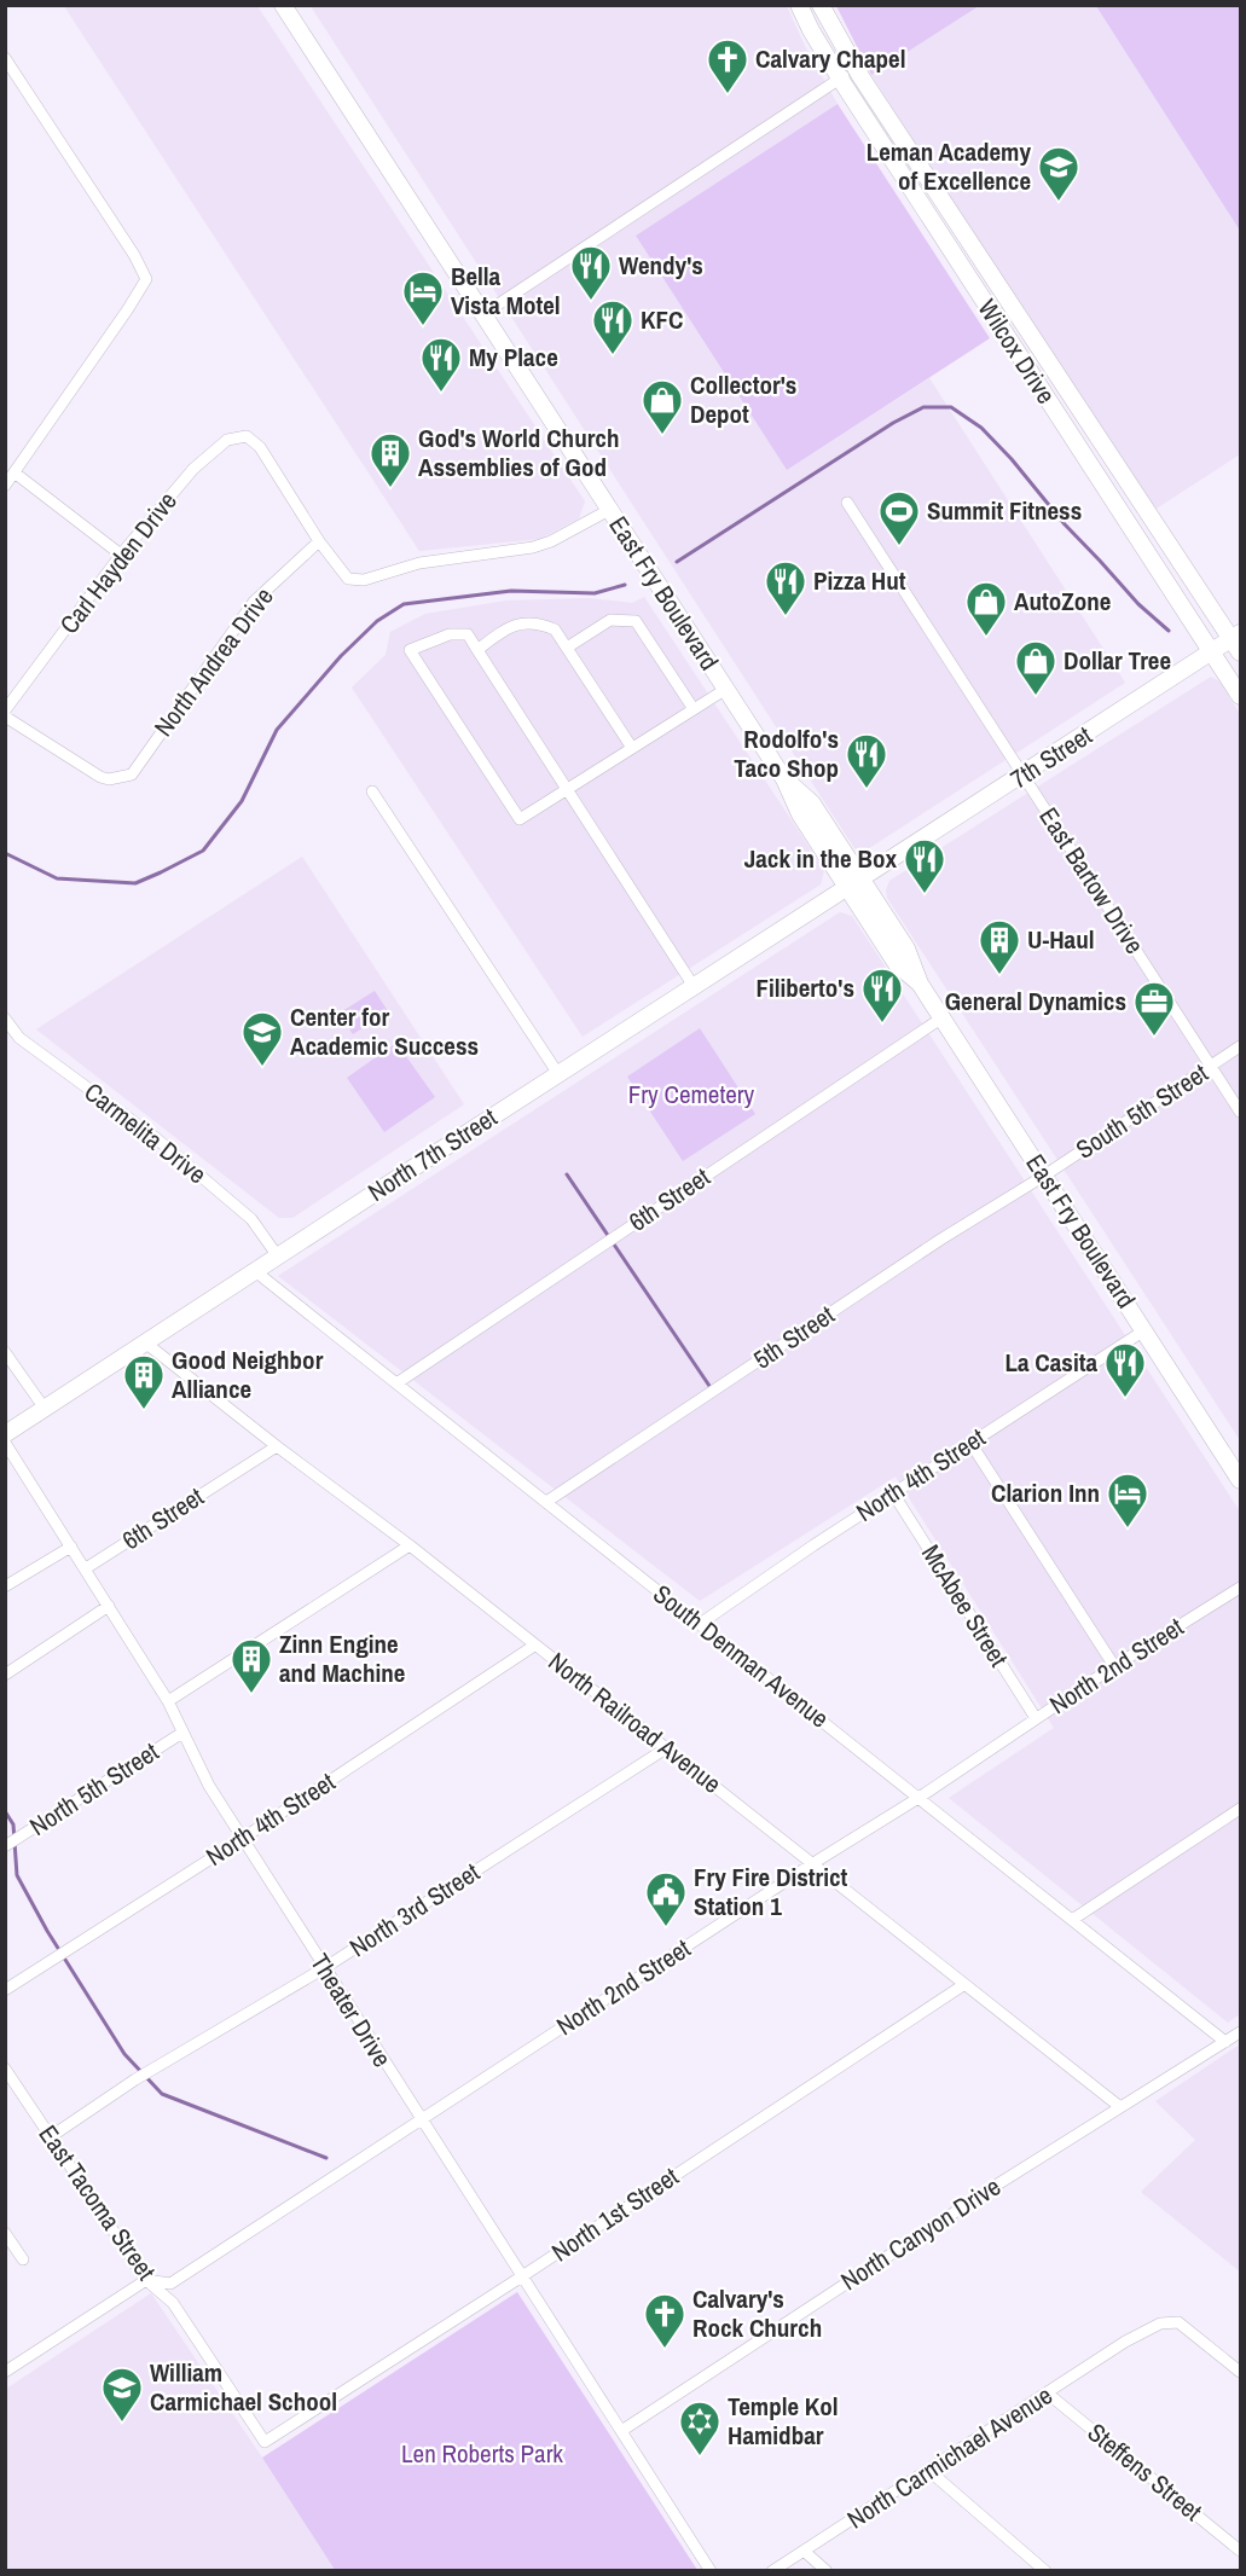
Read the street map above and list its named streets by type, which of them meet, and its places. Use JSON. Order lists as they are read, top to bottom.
{
  "streets": {
    "main road": [
      "Wilcox Drive",
      "East Fry Boulevard",
      "7th Street",
      "North 7th Street"
    ],
    "street": [
      "Carl Hayden Drive",
      "North Andrea Drive",
      "East Bartow Drive",
      "South 5th Street",
      "Carmelita Drive",
      "6th Street",
      "5th Street",
      "North 4th Street",
      "McAbee Street",
      "South Denman Avenue",
      "North 2nd Street",
      "North Railroad Avenue",
      "North 5th Street",
      "North 3rd Street",
      "Theater Drive",
      "East Tacoma Street",
      "North 1st Street",
      "North Canyon Drive",
      "North Carmichael Avenue",
      "Steffens Street"
    ]
  },
  "crossings": [
    ["Wilcox Drive", "7th Street"],
    ["Carl Hayden Drive", "North Andrea Drive"],
    ["East Fry Boulevard", "7th Street"],
    ["East Fry Boulevard", "South 5th Street"],
    ["East Fry Boulevard", "North 7th Street"],
    ["East Fry Boulevard", "6th Street"],
    ["East Fry Boulevard", "5th Street"],
    ["East Fry Boulevard", "North 4th Street"],
    ["7th Street", "East Bartow Drive"],
    ["7th Street", "North 7th Street"],
    ["East Bartow Drive", "South 5th Street"],
    ["South 5th Street", "5th Street"],
    ["Carmelita Drive", "North 7th Street"],
    ["North 7th Street", "South Denman Avenue"],
    ["North 7th Street", "North Railroad Avenue"],
    ["6th Street", "South Denman Avenue"],
    ["6th Street", "North Railroad Avenue"],
    ["6th Street", "Theater Drive"],
    ["5th Street", "South Denman Avenue"],
    ["North 4th Street", "McAbee Street"],
    ["North 4th Street", "South Denman Avenue"],
    ["North 4th Street", "North Railroad Avenue"],
    ["North 4th Street", "Theater Drive"],
    ["McAbee Street", "North 2nd Street"],
    ["South Denman Avenue", "North 2nd Street"],
    ["South Denman Avenue", "North Canyon Drive"],
    ["North 2nd Street", "North Railroad Avenue"],
    ["North 2nd Street", "Theater Drive"],
    ["North 2nd Street", "East Tacoma Street"],
    ["North Railroad Avenue", "North 3rd Street"],
    ["North Railroad Avenue", "North 1st Street"],
    ["North Railroad Avenue", "North Canyon Drive"],
    ["North 5th Street", "Theater Drive"],
    ["North 3rd Street", "Theater Drive"],
    ["North 3rd Street", "East Tacoma Street"],
    ["Theater Drive", "North 1st Street"],
    ["Theater Drive", "North Canyon Drive"],
    ["East Tacoma Street", "North 1st Street"],
    ["North Carmichael Avenue", "Steffens Street"]
  ],
  "parks": ["Fry Cemetery", "Len Roberts Park"],
  "places": {
    "church": ["Calvary Chapel", "Calvary's Rock Church"],
    "school or university": ["Leman Academy of Excellence", "Center for Academic Success", "William Carmichael School"],
    "restaurant": [
      "Wendy's",
      "KFC",
      "My Place",
      "Pizza Hut",
      "Rodolfo's Taco Shop",
      "Jack in the Box",
      "Filiberto's",
      "La Casita"
    ],
    "hotel": ["Bella Vista Motel", "Clarion Inn"],
    "shop": ["Collector's Depot", "AutoZone", "Dollar Tree"],
    "building": [
      "God's World Church Assemblies of God",
      "U-Haul",
      "Good Neighbor Alliance",
      "Zinn Engine and Machine"
    ],
    "sports": ["Summit Fitness"],
    "office": ["General Dynamics"],
    "public building": ["Fry Fire District Station 1"],
    "synagogue": ["Temple Kol Hamidbar"]
  }
}
